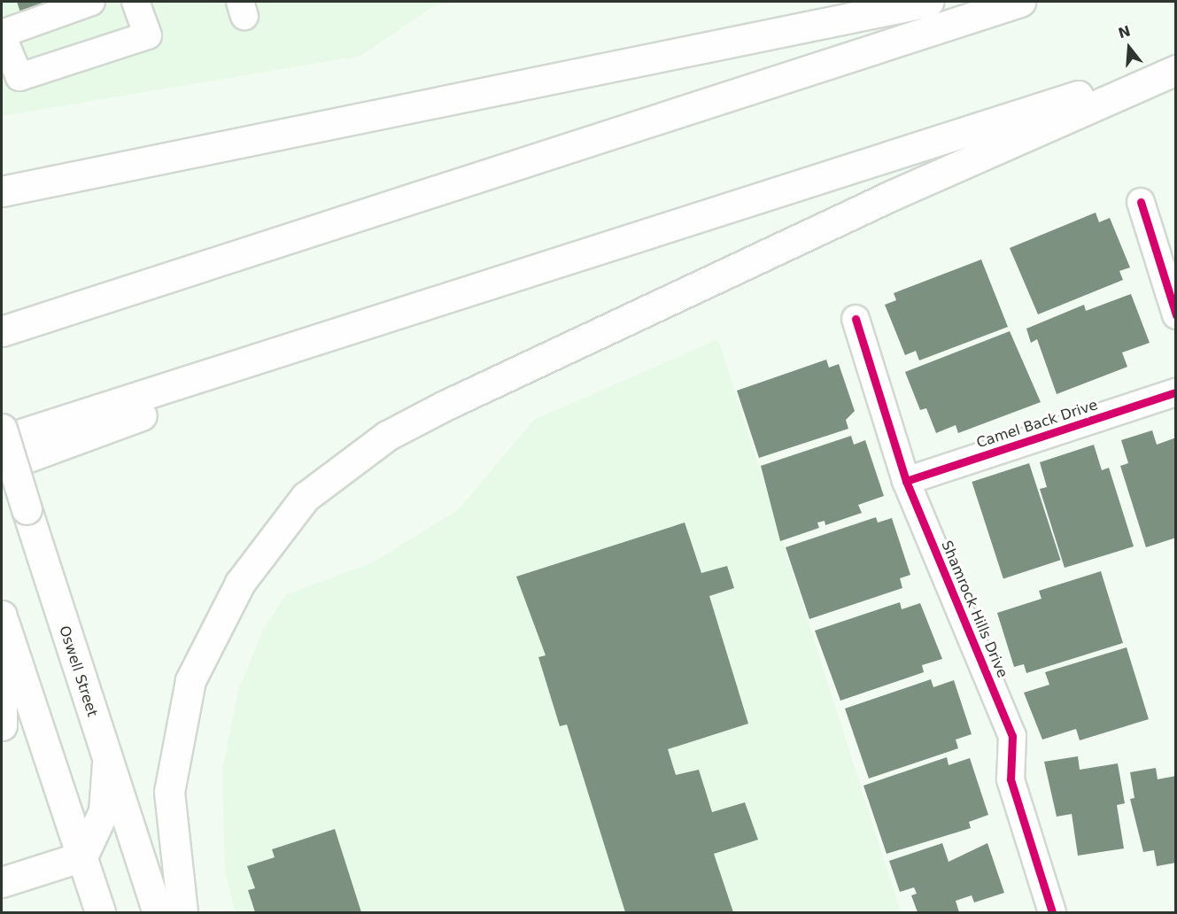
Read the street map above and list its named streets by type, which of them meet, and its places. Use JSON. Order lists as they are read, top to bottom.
{
  "streets": {
    "main road": ["Oswell Street"],
    "street": ["Camel Back Drive", "Shamrock Hills Drive"]
  },
  "crossings": [
    ["Camel Back Drive", "Shamrock Hills Drive"]
  ],
  "north": "top"
}
